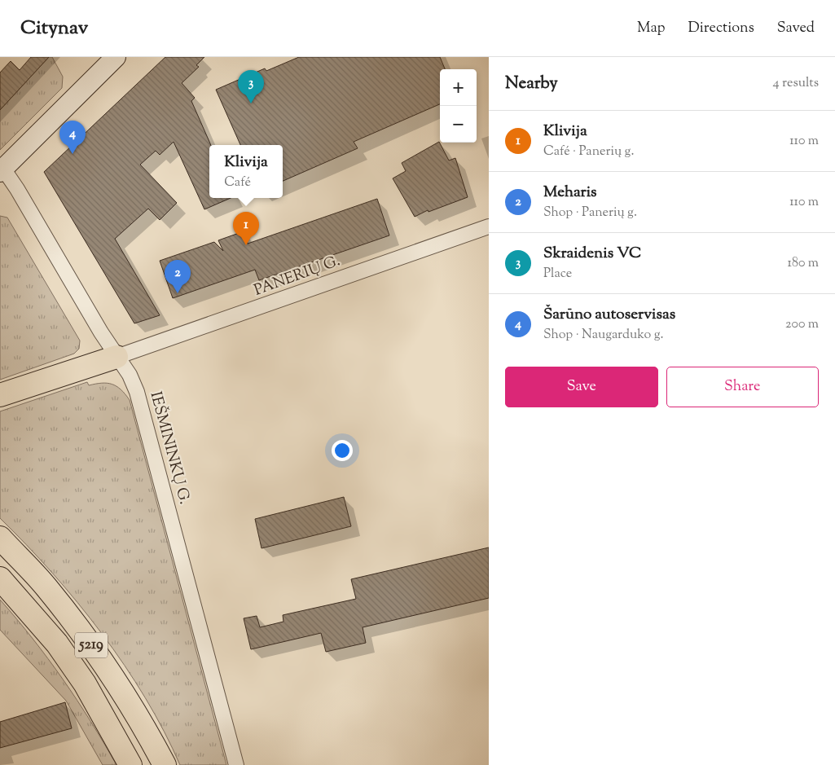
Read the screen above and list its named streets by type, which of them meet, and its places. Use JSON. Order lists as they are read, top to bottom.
{
  "streets": {
    "highway": ["5219"],
    "street": ["PANERIŲ G.", "IEŠMININKŲ G."]
  },
  "crossings": [
    ["PANERIŲ G.", "IEŠMININKŲ G."]
  ],
  "page": {
    "header": "Citynav",
    "nav": ["Map", "Directions", "Saved"],
    "heading": ["Nearby", "4 results"],
    "map_buttons": ["+", "−"],
    "pins": [
      "3",
      "4",
      "1",
      "2"
    ],
    "list": [
      {
        "mark": "1",
        "name": "Klivija",
        "note": "Café · Panerių g.",
        "value": "110 m"
      },
      {
        "mark": "2",
        "name": "Meharis",
        "note": "Shop · Panerių g.",
        "value": "110 m"
      },
      {
        "mark": "3",
        "name": "Skraidenis VC",
        "note": "Place",
        "value": "180 m"
      },
      {
        "mark": "4",
        "name": "Šarūno autoservisas",
        "note": "Shop · Naugarduko g.",
        "value": "200 m"
      }
    ],
    "popup": ["Klivija", "Café"],
    "buttons": ["Save", "Share"]
  }
}
